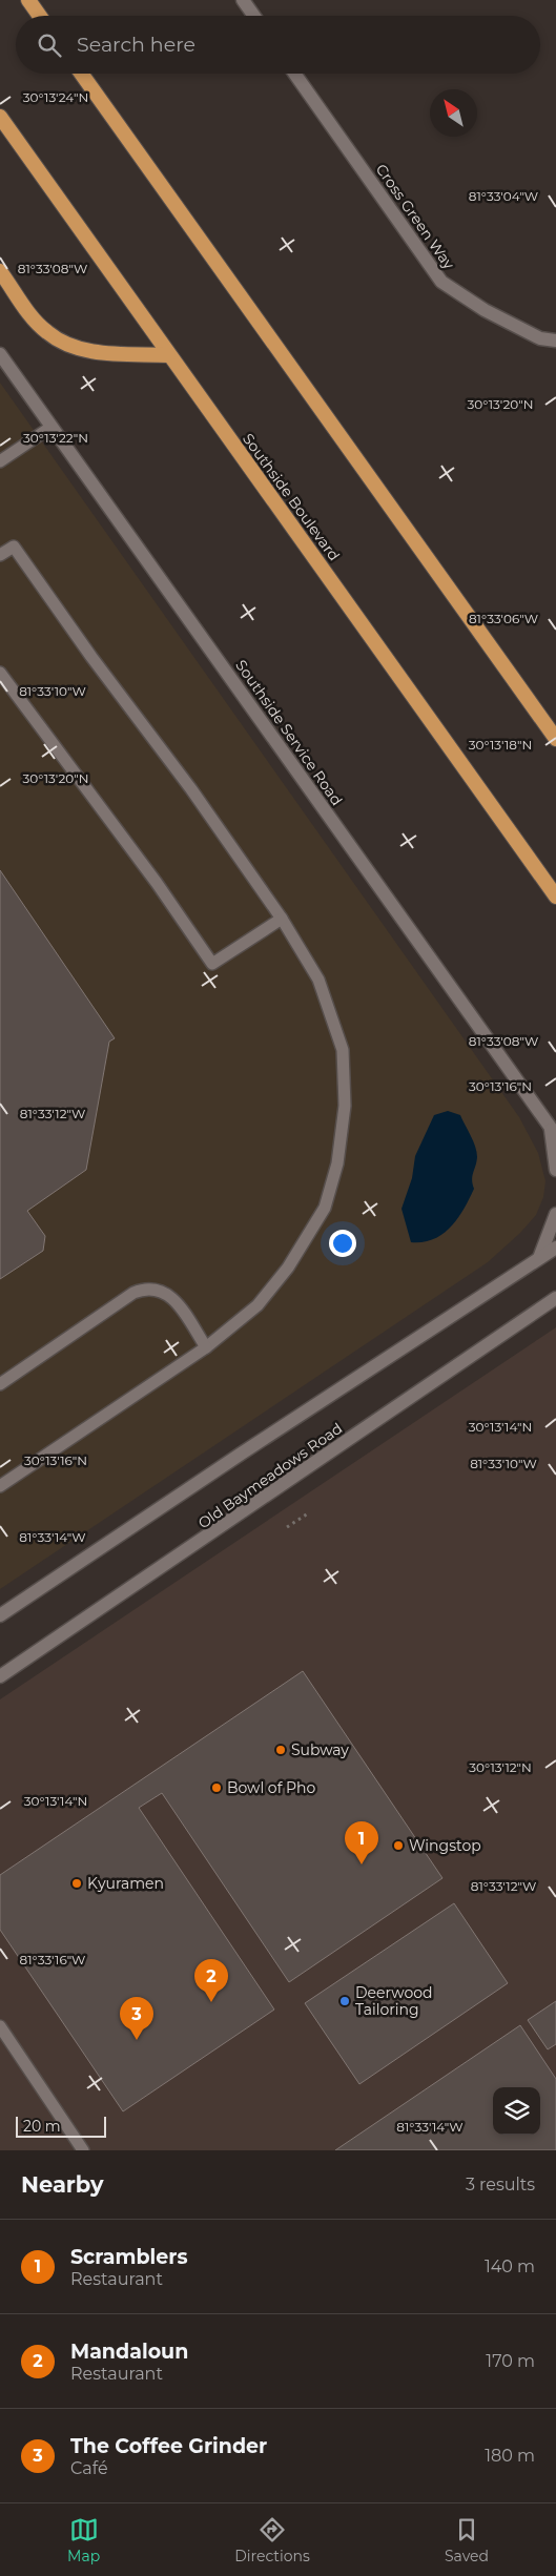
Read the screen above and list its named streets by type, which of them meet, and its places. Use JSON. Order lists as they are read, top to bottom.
{
  "streets": {
    "highway": ["Southside Boulevard"],
    "street": ["Cross Green Way", "Southside Service Road", "Old Baymeadows Road"]
  },
  "places": [
    "Subway",
    "Bowl of Pho",
    "Wingstop",
    "Kyuramen",
    "Deerwood Tailoring"
  ],
  "scale_bar": "20 m",
  "north": "top left",
  "page": {
    "search": "Search here",
    "pins": ["1", "2", "3"],
    "scale": "20 m",
    "heading": ["Nearby", "3 results"],
    "list": [
      {
        "mark": "1",
        "name": "Scramblers",
        "note": "Restaurant",
        "value": "140 m"
      },
      {
        "mark": "2",
        "name": "Mandaloun",
        "note": "Restaurant",
        "value": "170 m"
      },
      {
        "mark": "3",
        "name": "The Coffee Grinder",
        "note": "Café",
        "value": "180 m"
      }
    ],
    "nav": ["Map", "Directions", "Saved"]
  },
  "coordinates": [
    "30°13'24\"N",
    "81°33'04\"W",
    "81°33'08\"W",
    "30°13'20\"N",
    "30°13'22\"N",
    "81°33'06\"W",
    "81°33'10\"W",
    "30°13'18\"N",
    "30°13'16\"N",
    "81°33'12\"W",
    "30°13'14\"N",
    "81°33'14\"W",
    "30°13'12\"N",
    "81°33'16\"W"
  ]
}
